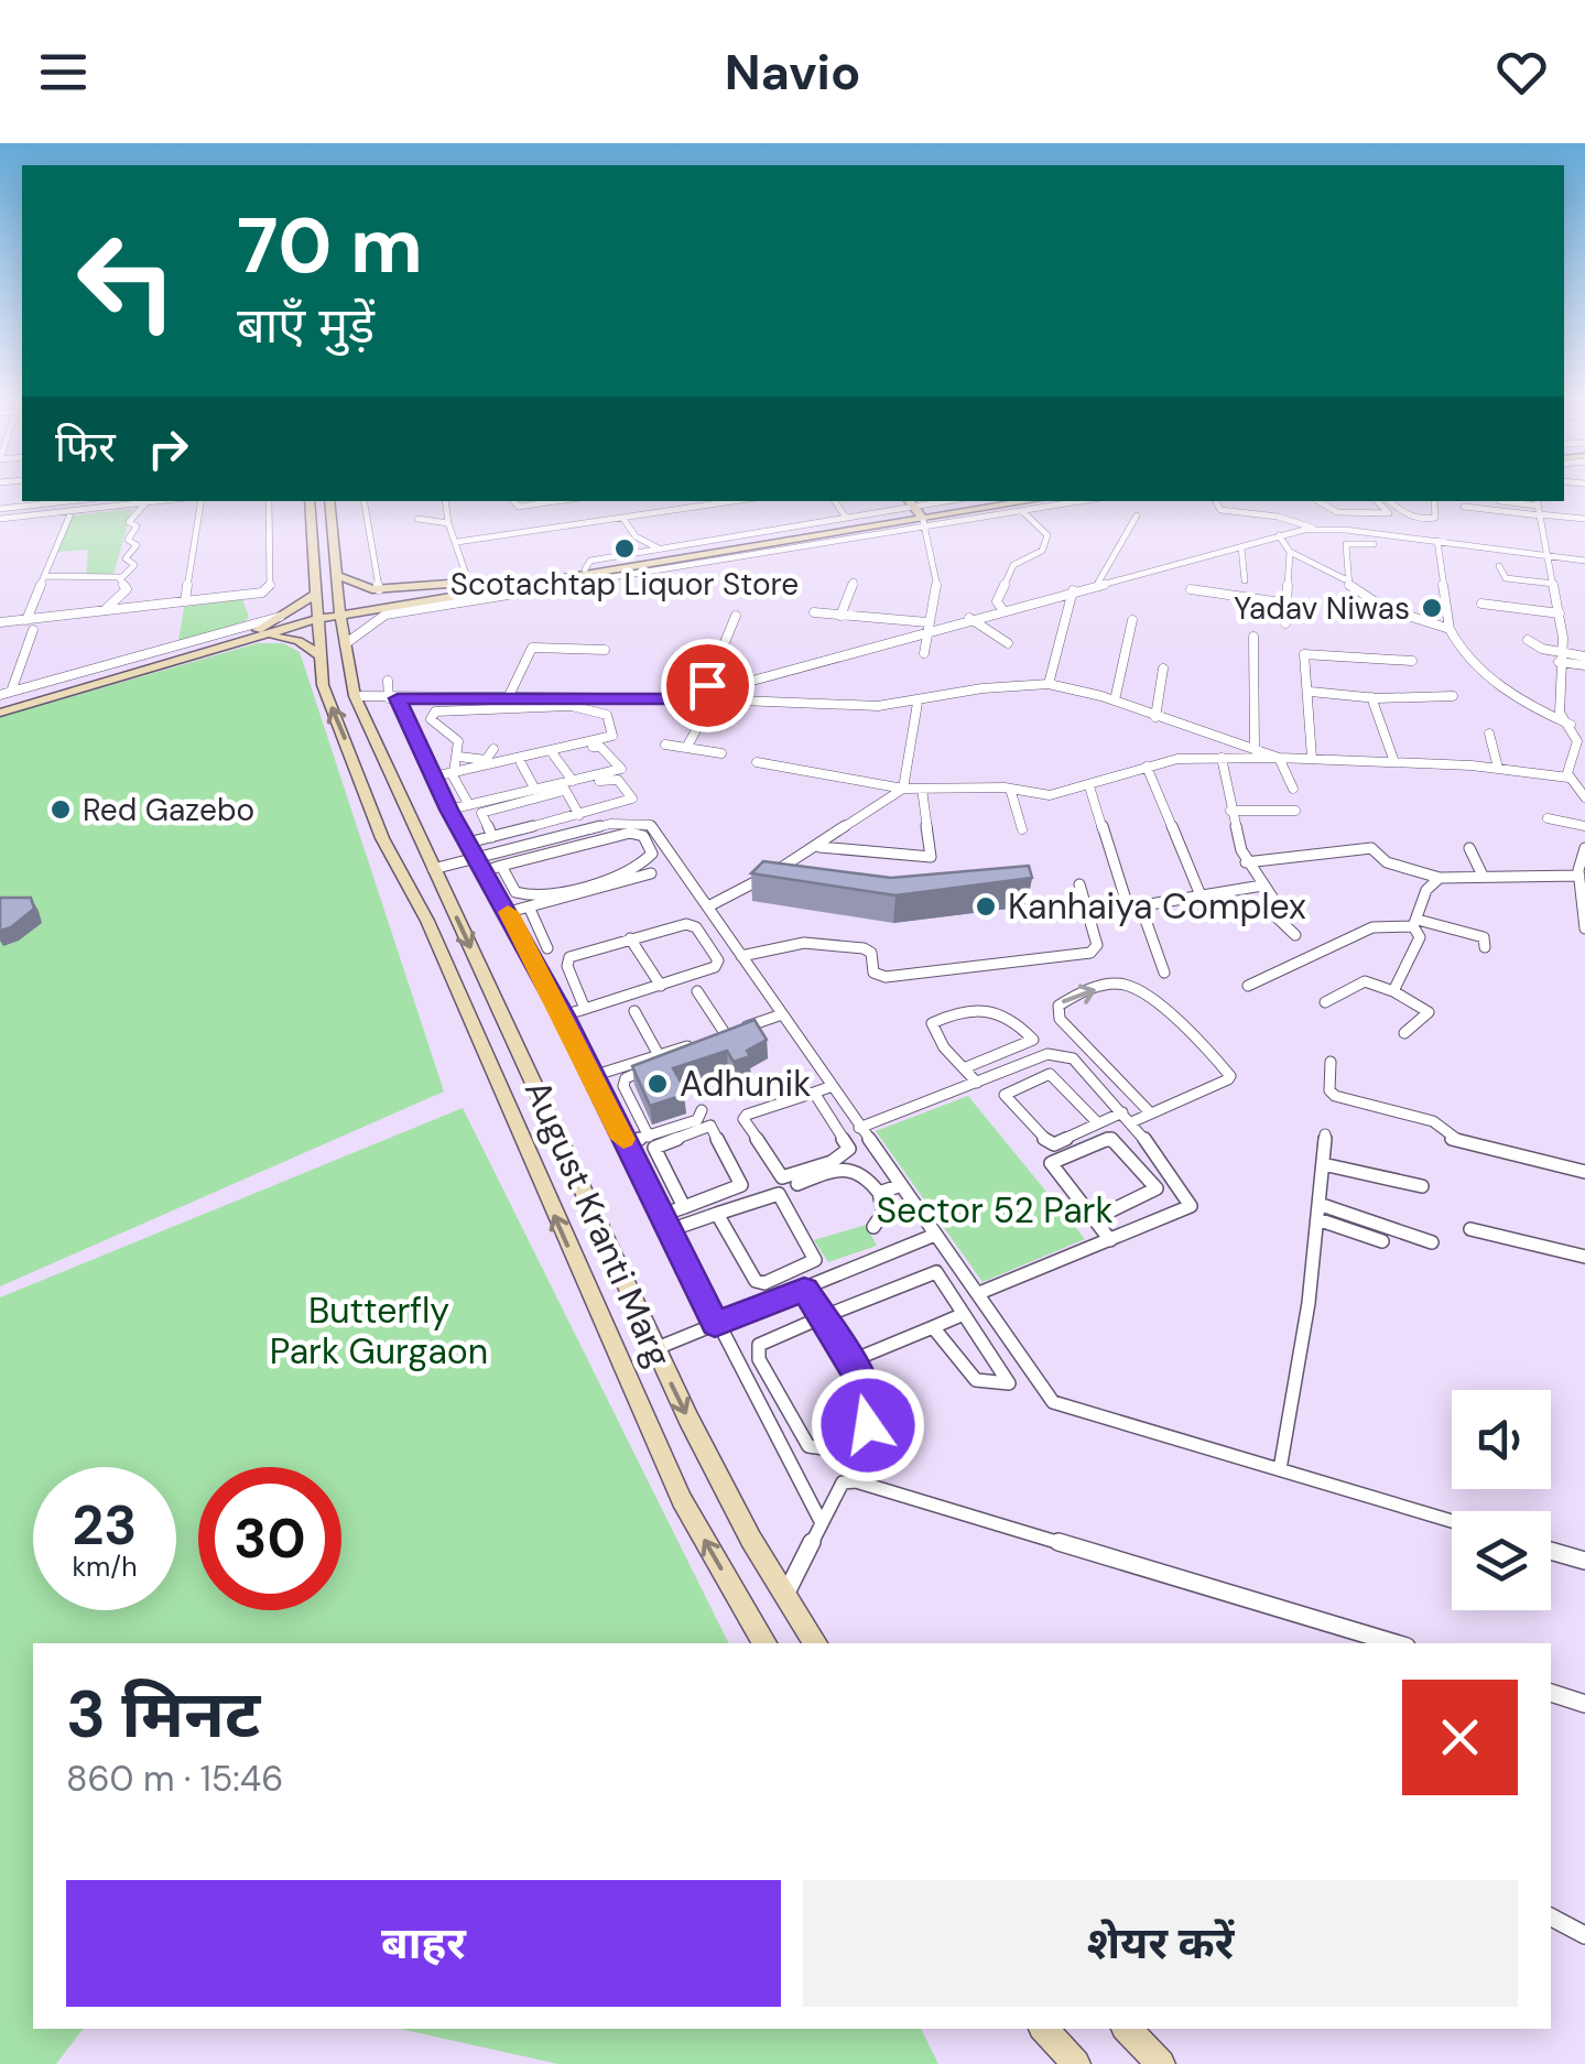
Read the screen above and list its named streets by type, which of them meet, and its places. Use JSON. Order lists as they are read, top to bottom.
{
  "streets": {
    "main road": ["August Kranti Marg"]
  },
  "parks": ["Sector 52 Park", "Butterfly Park Gurgaon"],
  "places": [
    "Scotachtap Liquor Store",
    "Yadav Niwas",
    "Red Gazebo",
    "Kanhaiya Complex",
    "Adhunik"
  ],
  "page": {
    "header": "Navio",
    "turn": ["70 m", "बाएँ मुड़ें"],
    "then": "फिर",
    "speed": "23 km/h",
    "limit": "30",
    "heading": ["3 मिनट", "860 m · 15:46"],
    "buttons": ["बाहर", "शेयर करें"]
  }
}
